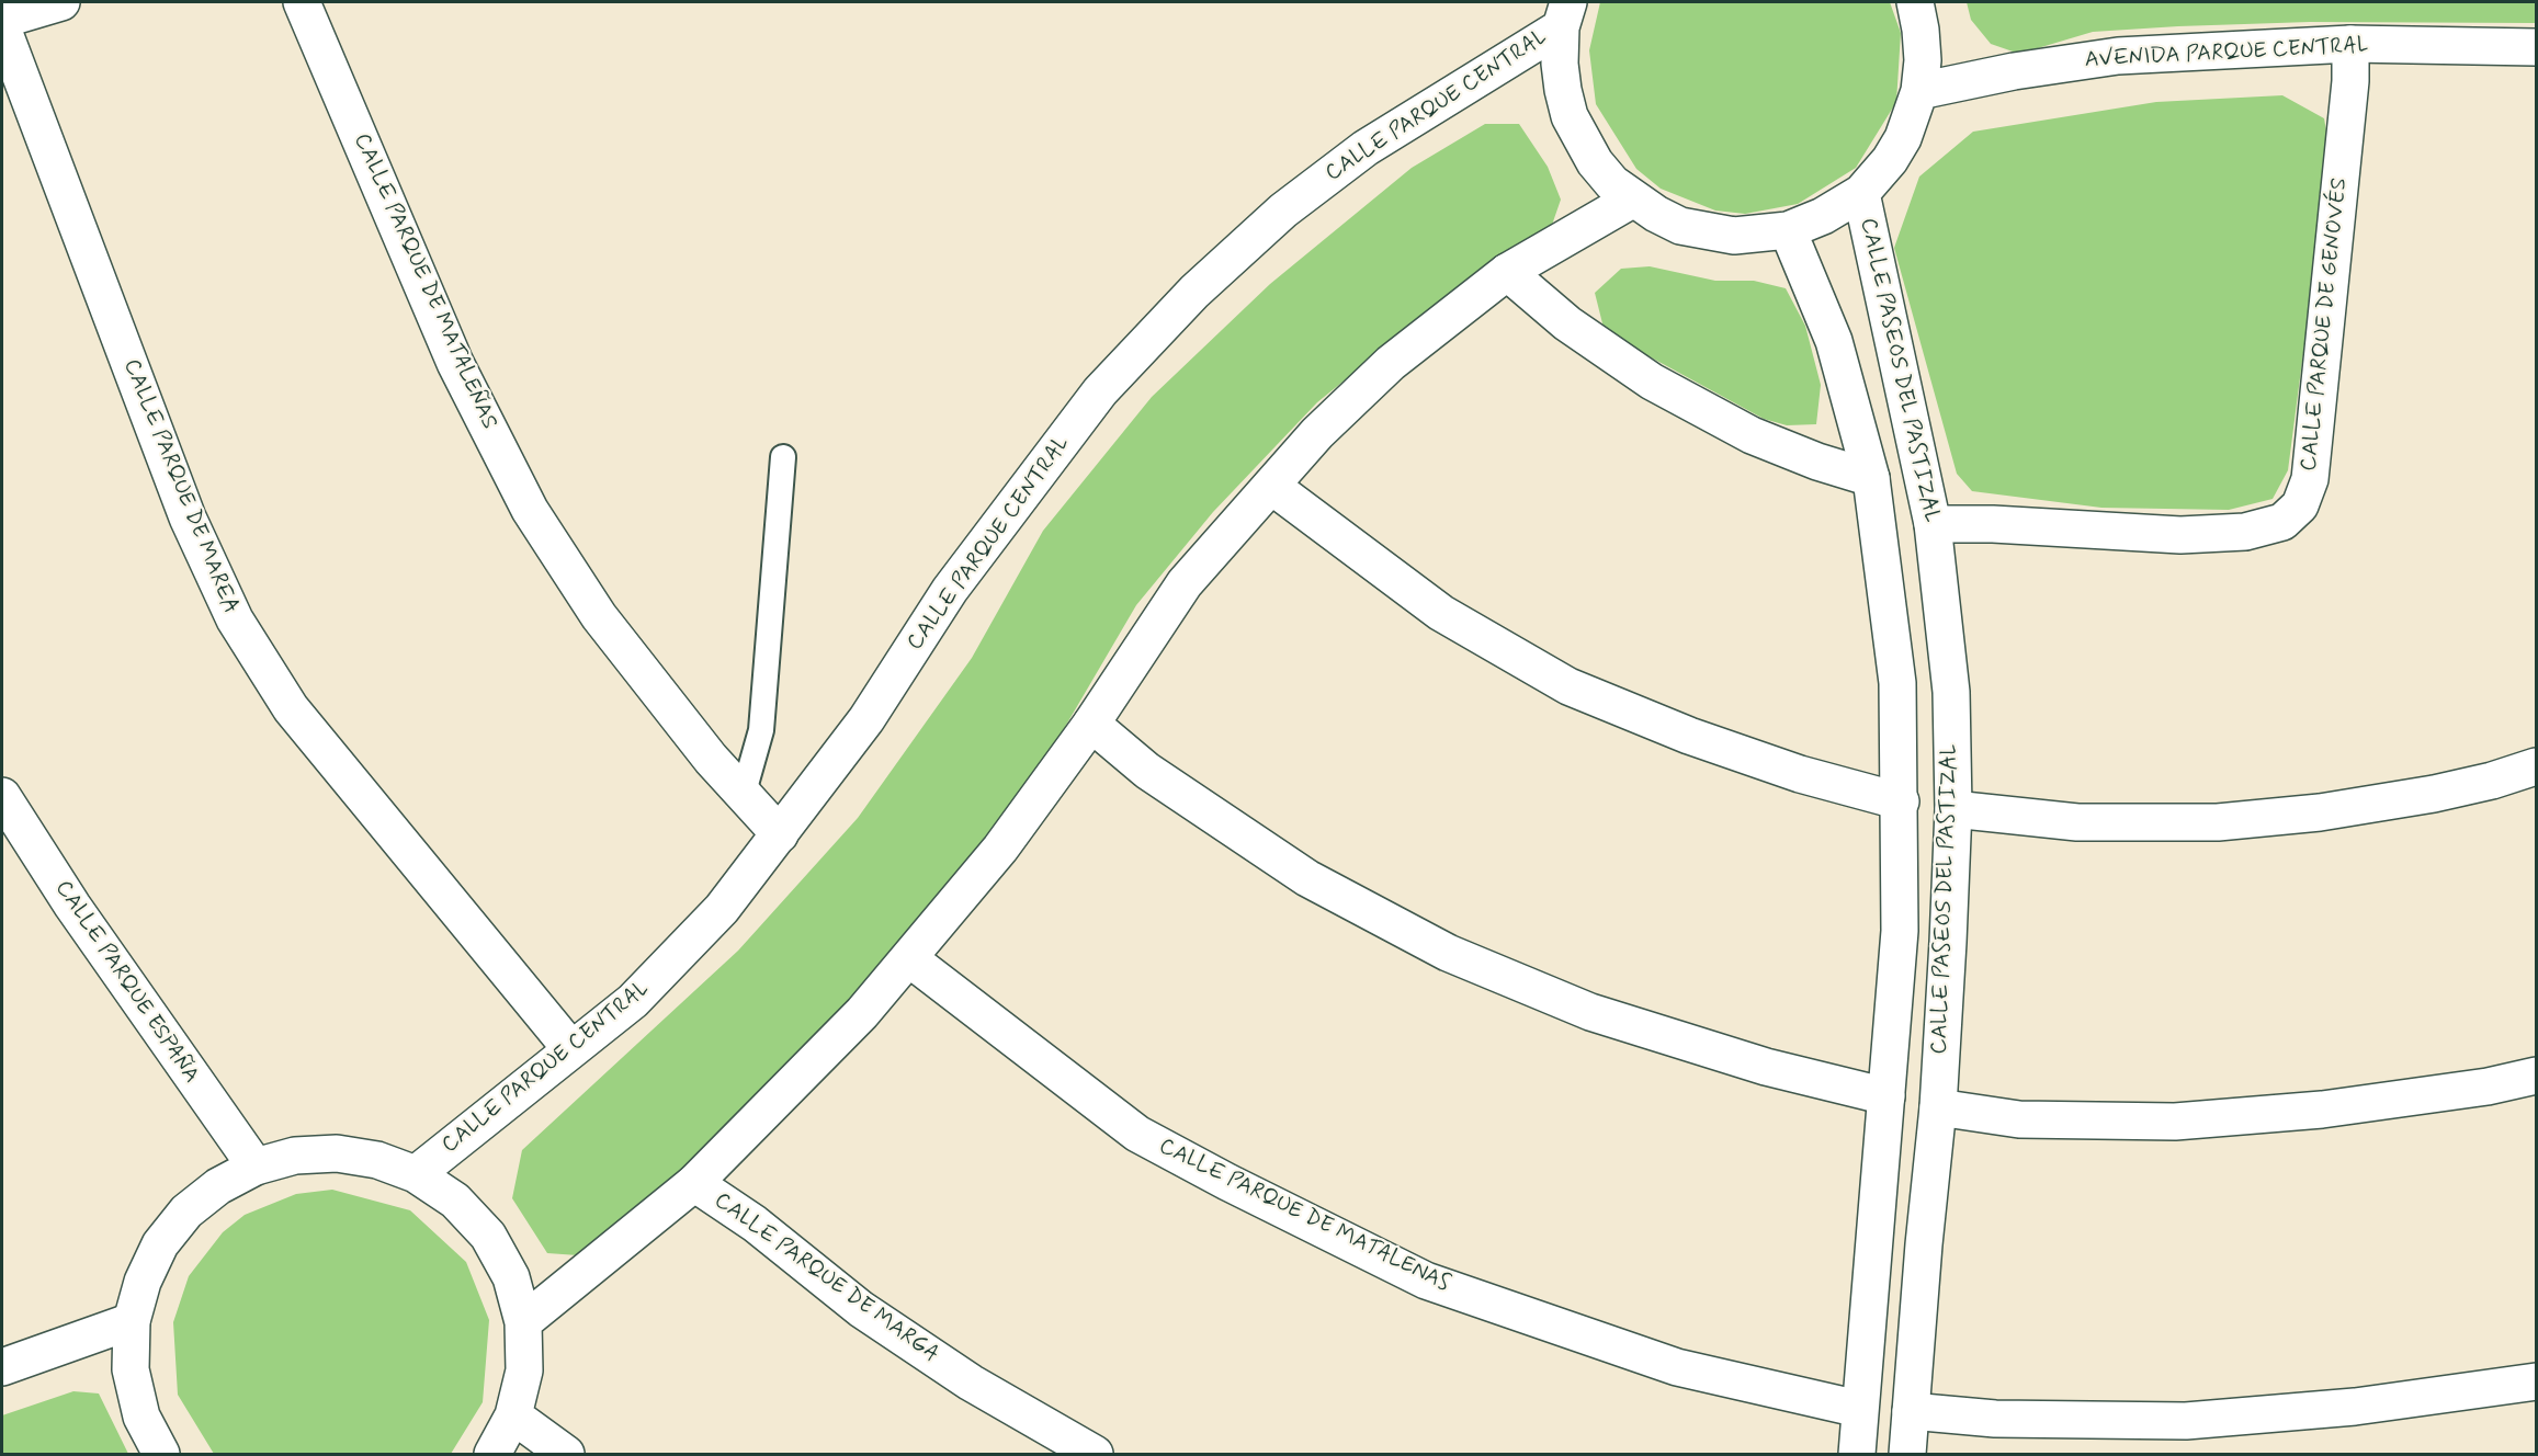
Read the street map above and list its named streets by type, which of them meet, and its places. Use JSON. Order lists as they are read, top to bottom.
{
  "streets": {
    "street": [
      "AVENIDA PARQUE CENTRAL",
      "CALLE PARQUE CENTRAL",
      "CALLE PARQUE DE MATALEÑAS",
      "CALLE PARQUE DE GENOVÉS",
      "CALLE PASEOS DEL PASTIZAL",
      "CALLE PARQUE DE MAREA",
      "CALLE PARQUE ESPAÑA",
      "CALLE PARQUE DE MATALENAS",
      "CALLE PARQUE DE MARGA"
    ]
  },
  "crossings": [
    ["AVENIDA PARQUE CENTRAL", "CALLE PARQUE DE GENOVÉS"],
    ["CALLE PARQUE CENTRAL", "CALLE PARQUE DE MATALEÑAS"],
    ["CALLE PARQUE CENTRAL", "CALLE PARQUE DE MAREA"],
    ["CALLE PARQUE DE GENOVÉS", "CALLE PASEOS DEL PASTIZAL"],
    ["CALLE PASEOS DEL PASTIZAL", "CALLE PARQUE DE MATALENAS"]
  ]
}
